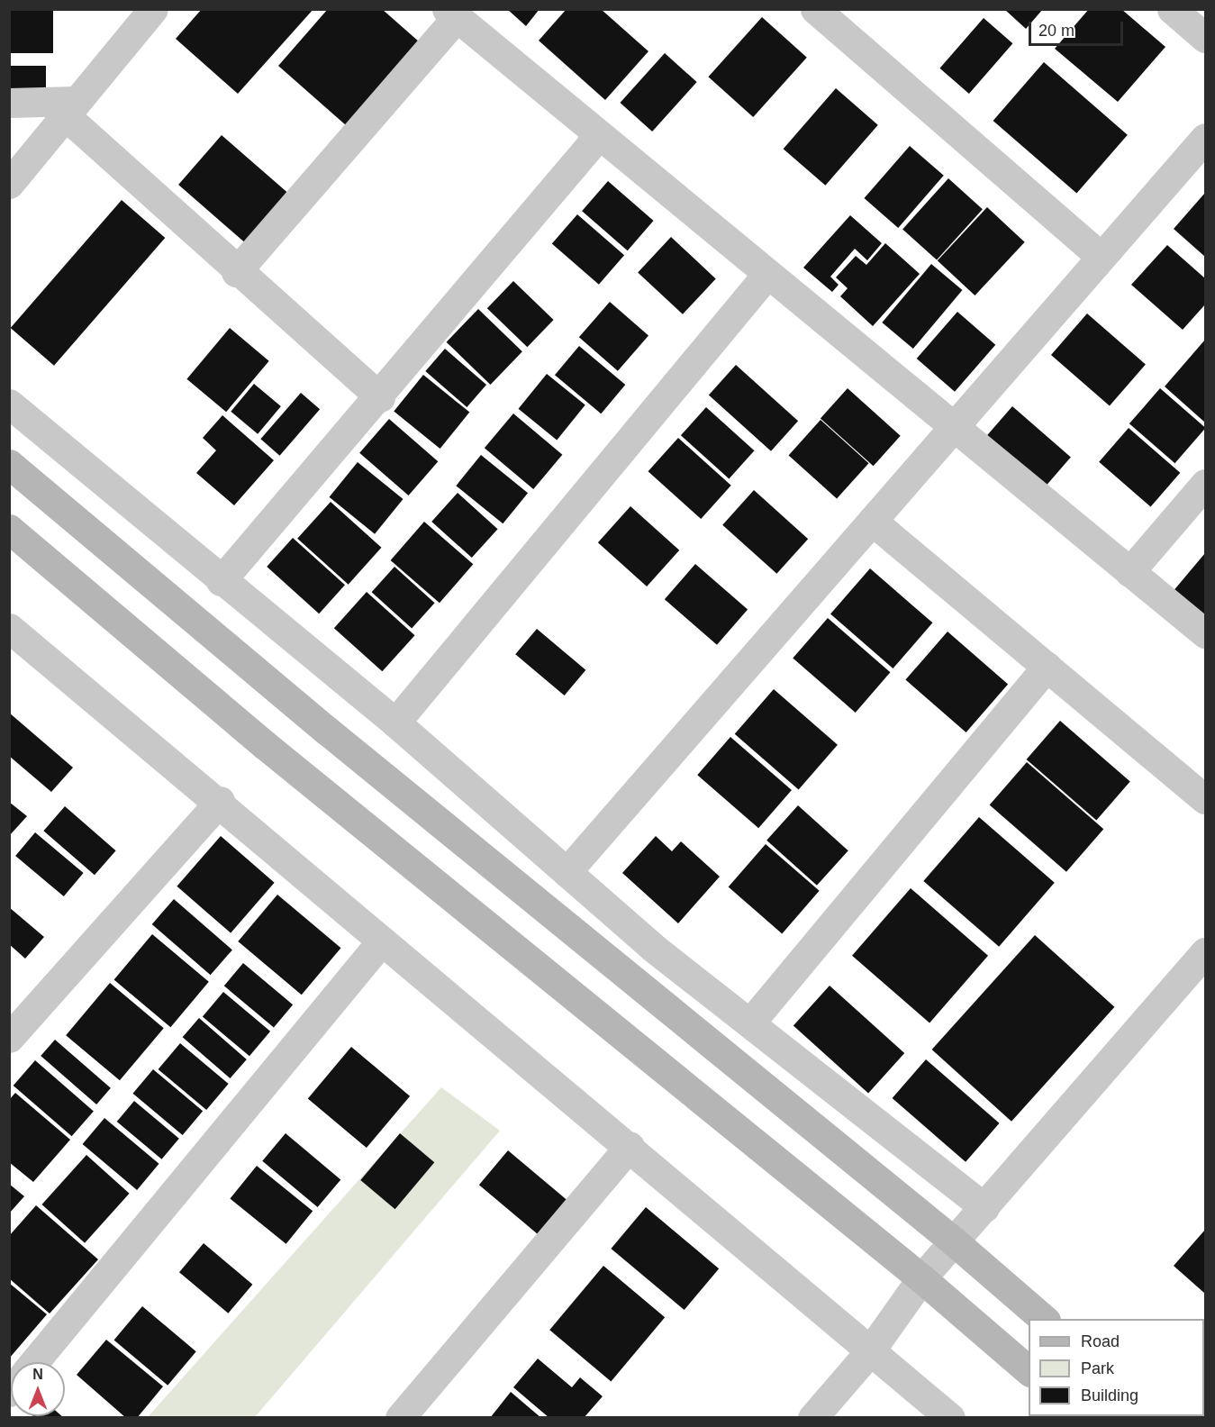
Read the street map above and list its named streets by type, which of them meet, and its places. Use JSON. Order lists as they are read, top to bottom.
{
  "legend": ["Road", "Park", "Building"],
  "scale_bar": "20 m",
  "north": "top"
}
